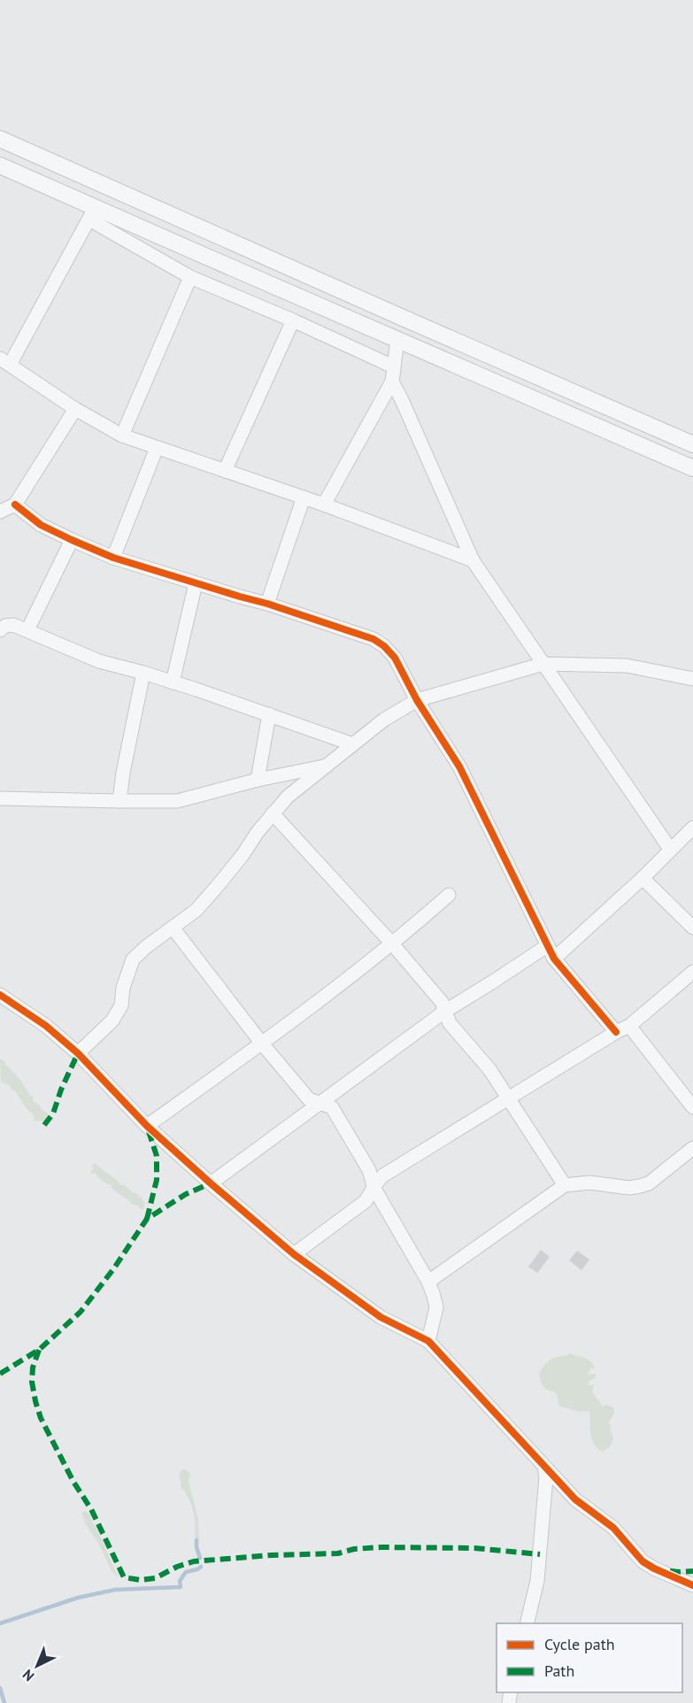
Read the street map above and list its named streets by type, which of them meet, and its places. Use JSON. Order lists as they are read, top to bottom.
{
  "legend": ["Cycle path", "Path"],
  "north": "bottom left"
}
